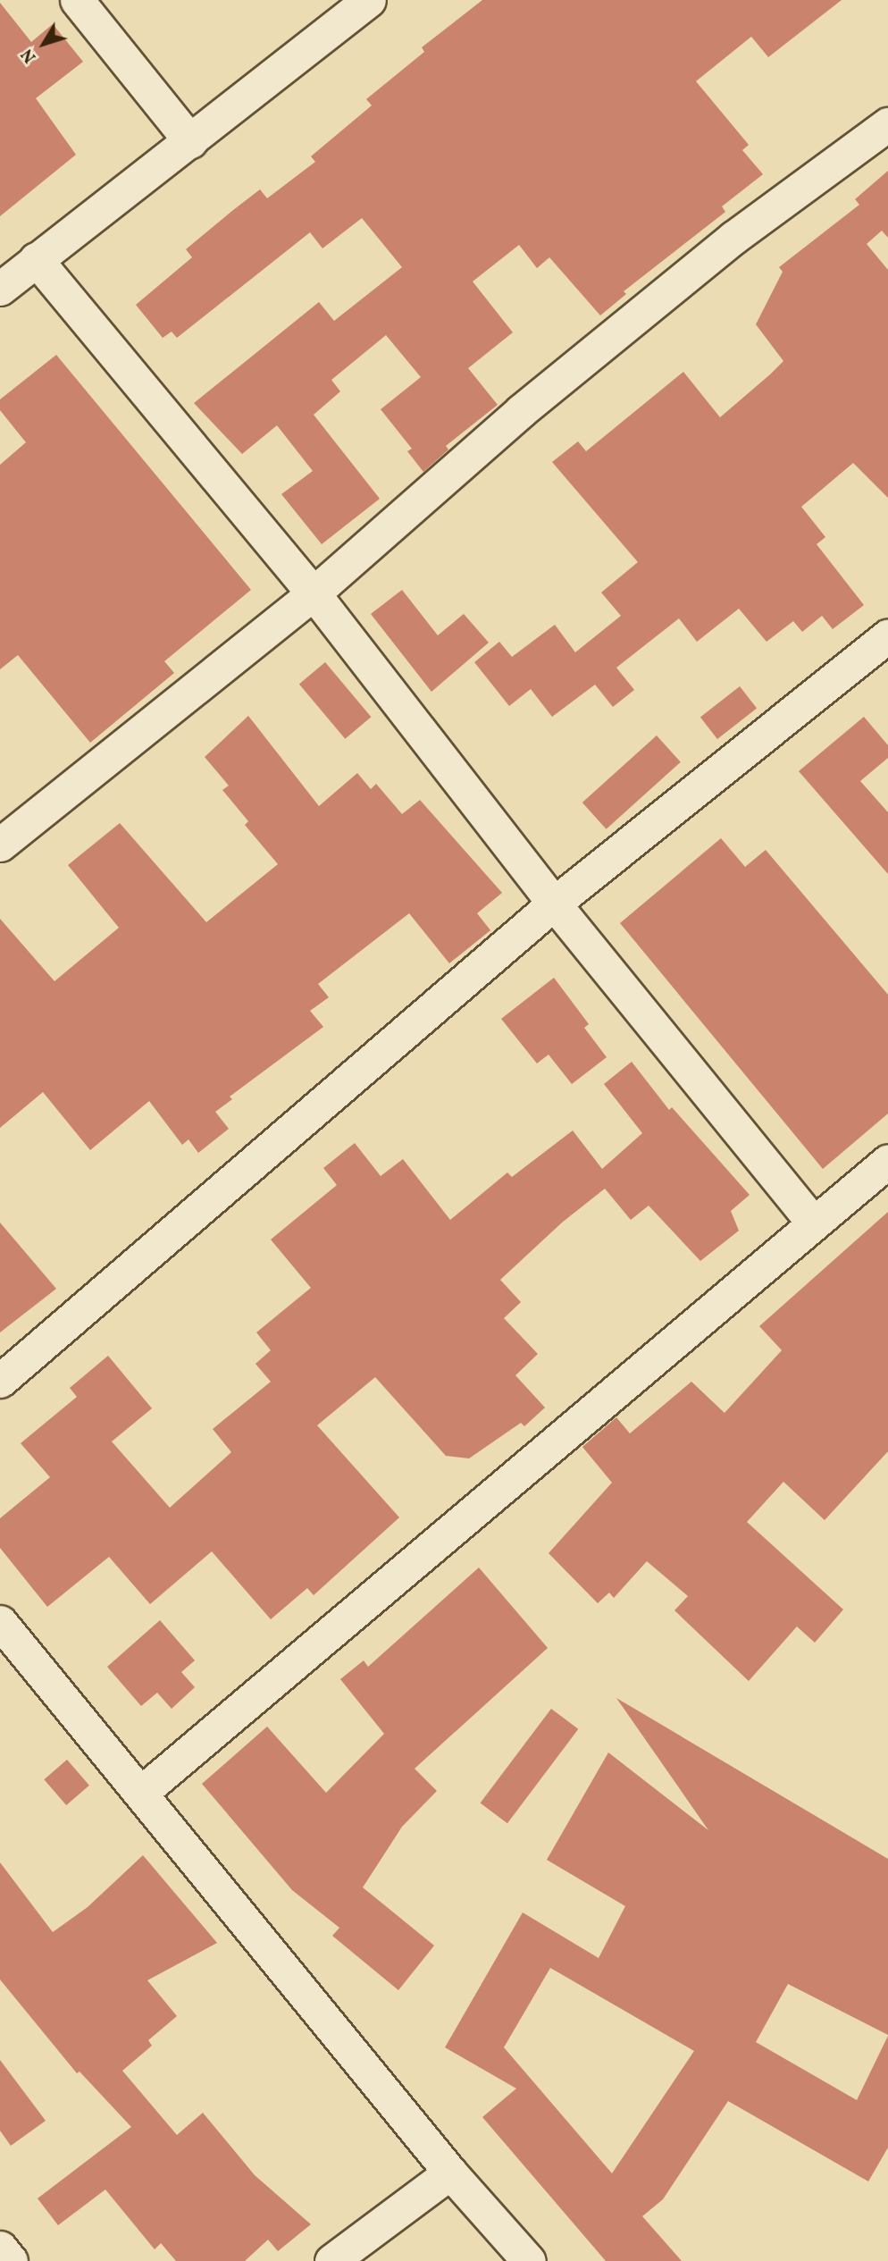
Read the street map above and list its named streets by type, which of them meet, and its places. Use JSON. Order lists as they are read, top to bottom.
{
  "north": "bottom left"
}
